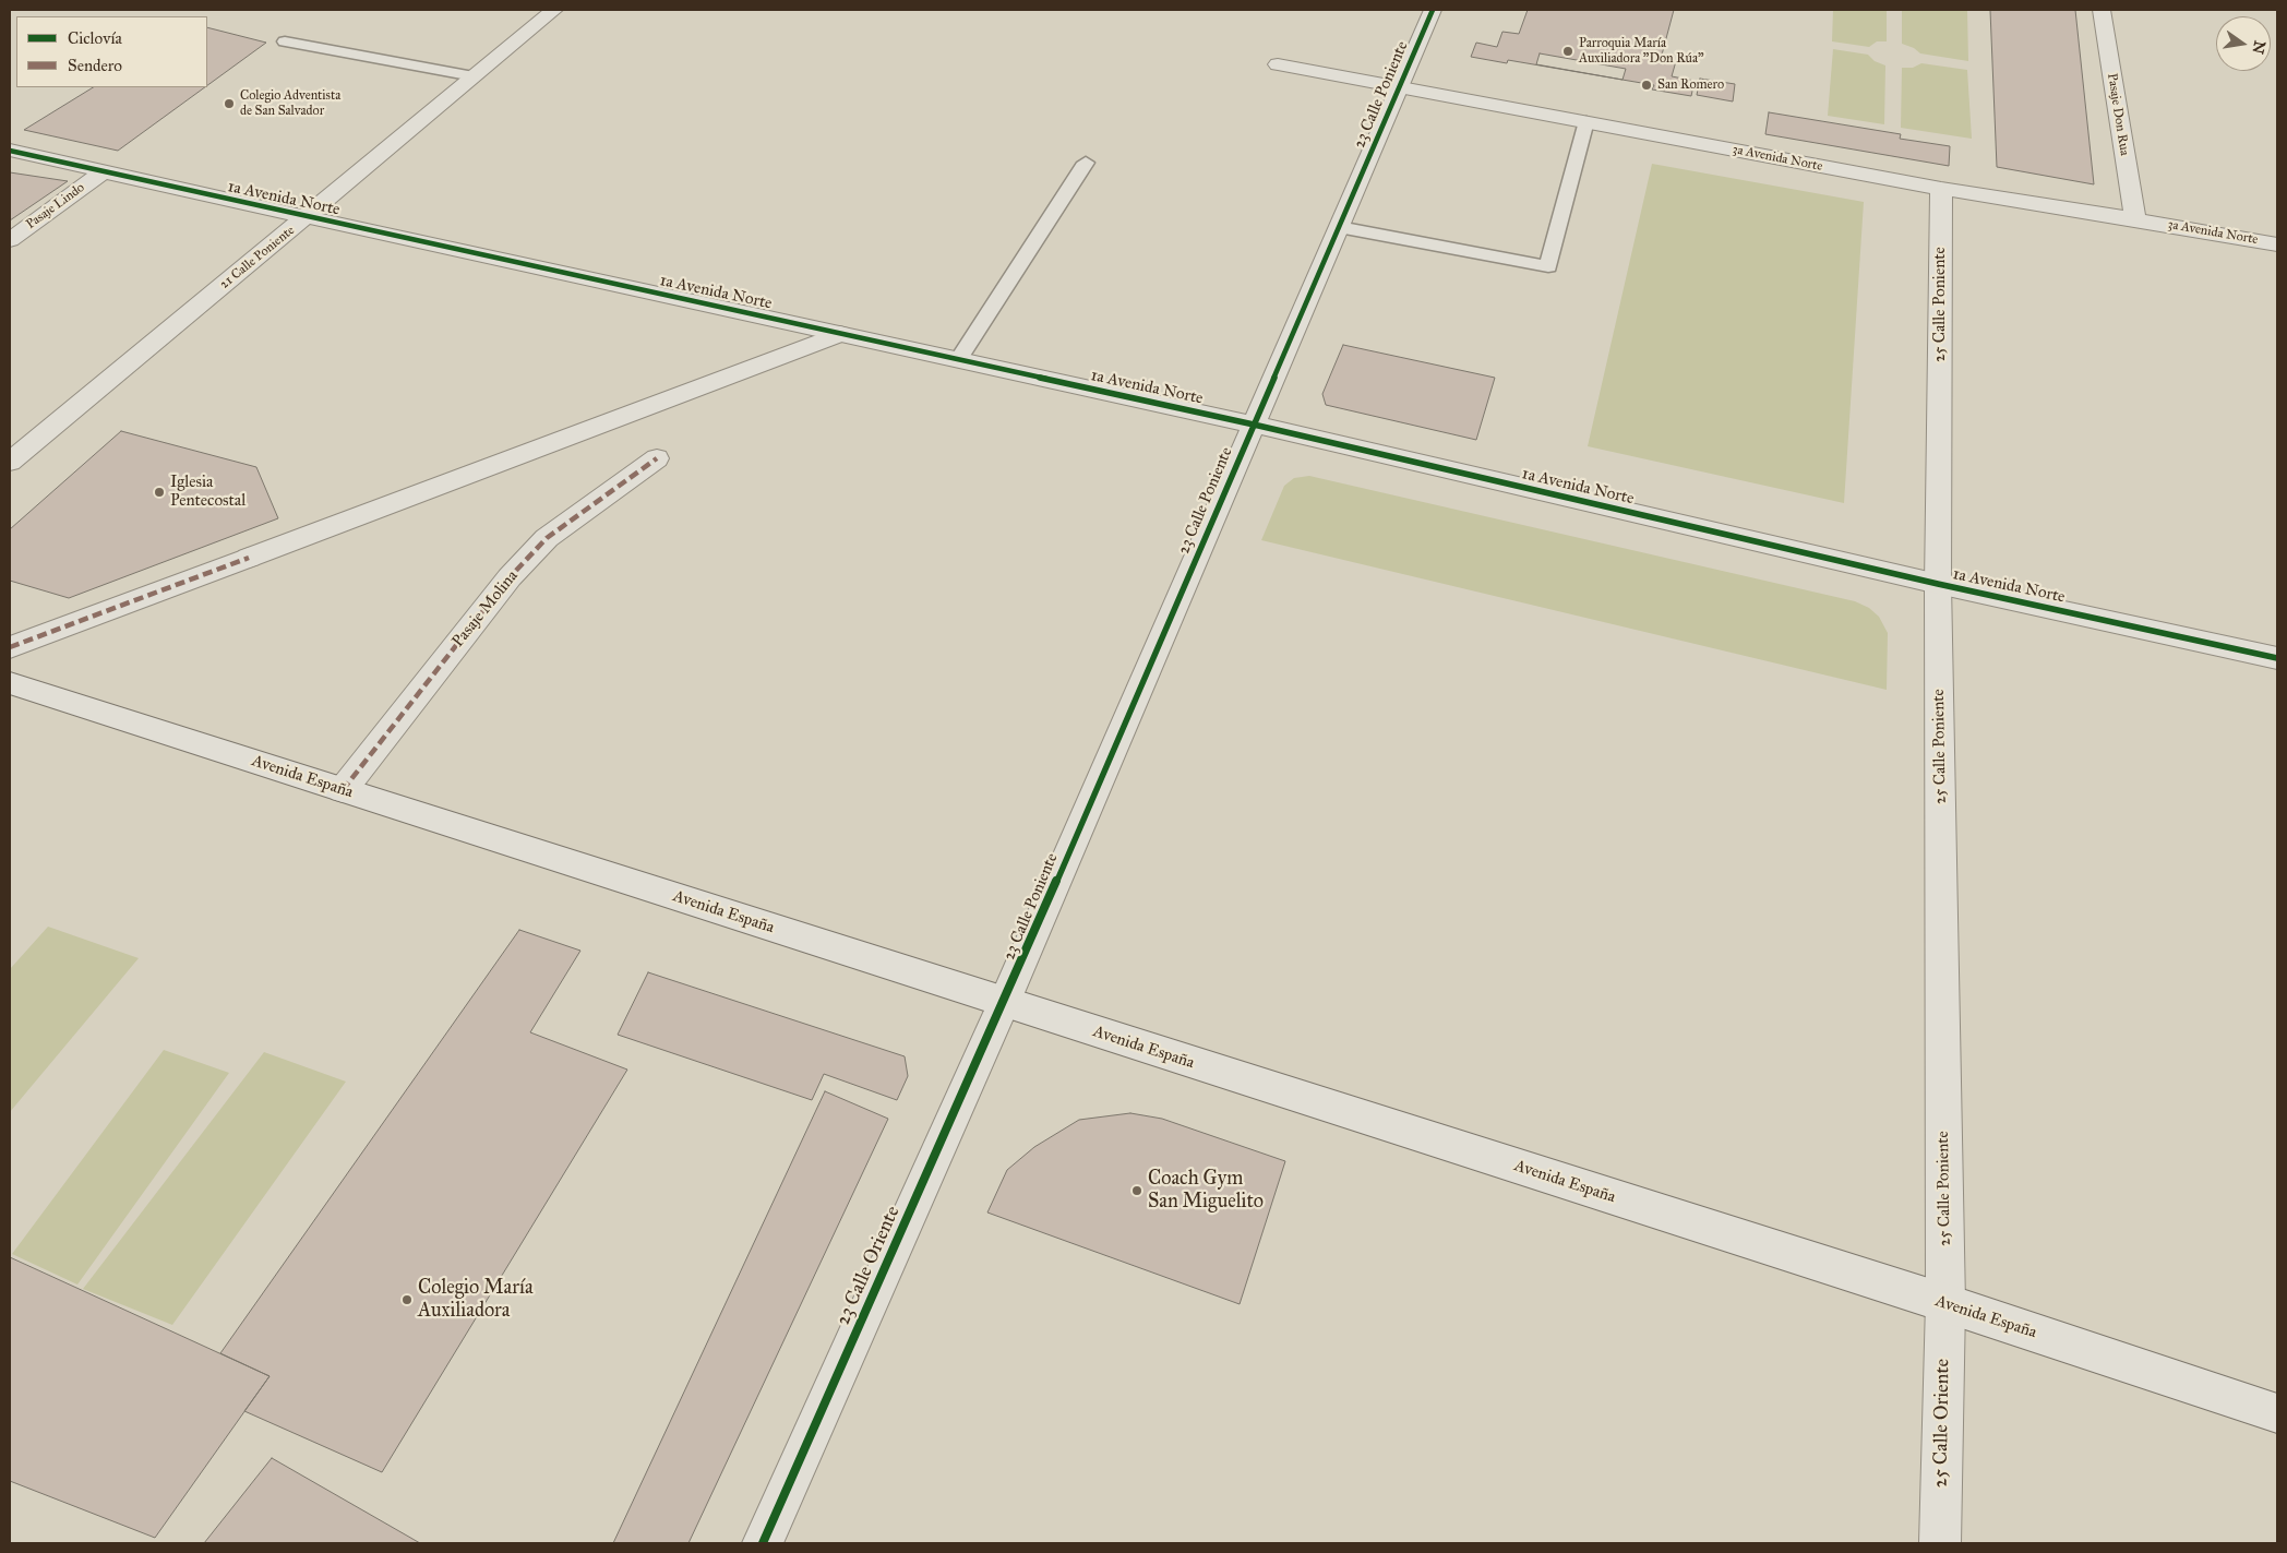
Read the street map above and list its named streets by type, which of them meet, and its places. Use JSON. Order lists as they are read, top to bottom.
{
  "streets": {
    "street": [
      "23 Calle Poniente",
      "Pasaje Don Rua",
      "3a Avenida Norte",
      "1a Avenida Norte",
      "Pasaje Lindo",
      "21 Calle Poniente",
      "25 Calle Poniente",
      "Pasaje Molina",
      "Avenida España",
      "23 Calle Oriente",
      "25 Calle Oriente"
    ]
  },
  "crossings": [
    ["23 Calle Poniente", "3a Avenida Norte"],
    ["23 Calle Poniente", "1a Avenida Norte"],
    ["23 Calle Poniente", "Avenida España"],
    ["23 Calle Poniente", "23 Calle Oriente"],
    ["Pasaje Don Rua", "3a Avenida Norte"],
    ["3a Avenida Norte", "25 Calle Poniente"],
    ["1a Avenida Norte", "Pasaje Lindo"],
    ["1a Avenida Norte", "21 Calle Poniente"],
    ["1a Avenida Norte", "25 Calle Poniente"],
    ["25 Calle Poniente", "Avenida España"],
    ["25 Calle Poniente", "25 Calle Oriente"],
    ["Pasaje Molina", "Avenida España"],
    ["Avenida España", "23 Calle Oriente"],
    ["Avenida España", "25 Calle Oriente"]
  ],
  "places": [
    "Parroquia María Auxiliadora \"Don Rúa\"",
    "San Romero",
    "Colegio Adventista de San Salvador",
    "Iglesia Pentecostal",
    "Coach Gym San Miguelito",
    "Colegio María Auxiliadora"
  ],
  "legend": ["Ciclovía", "Sendero"],
  "north": "right"
}
